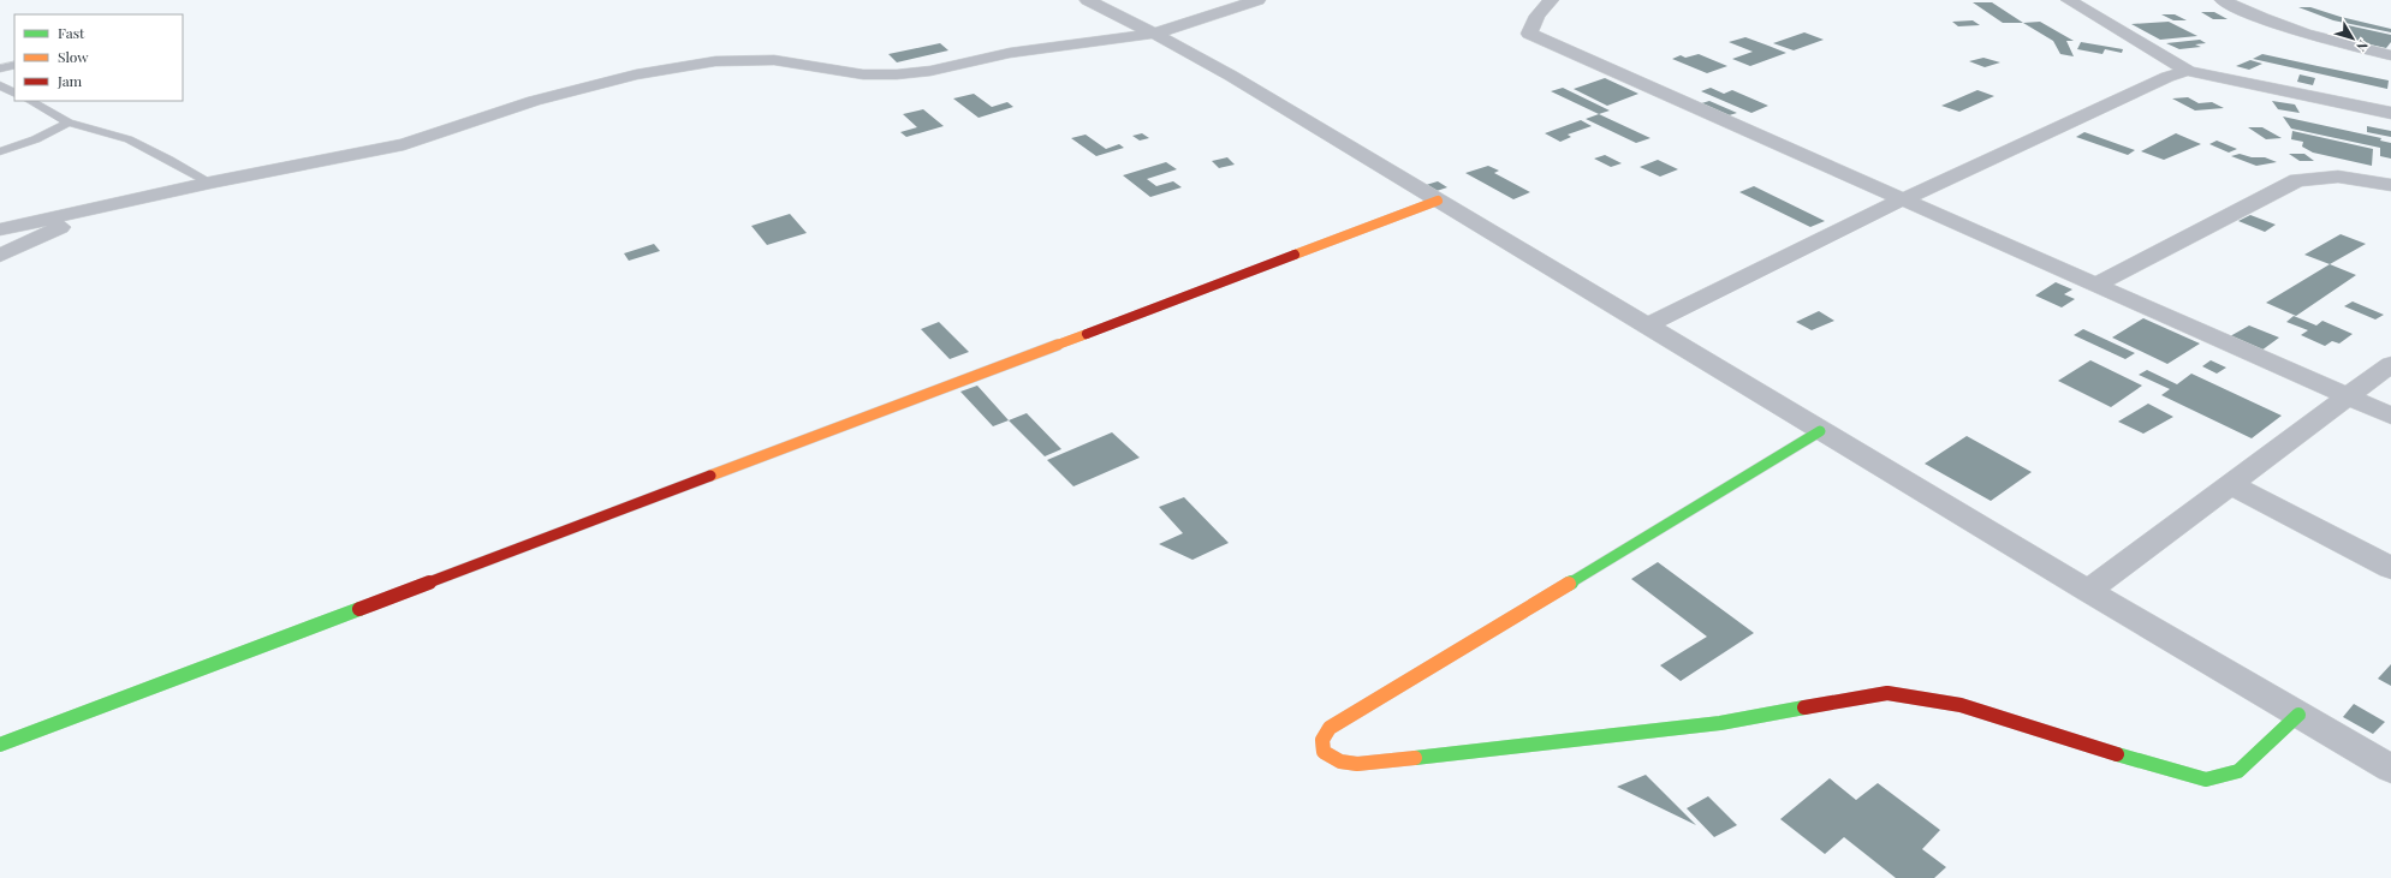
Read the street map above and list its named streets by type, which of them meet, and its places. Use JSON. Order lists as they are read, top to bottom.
{
  "legend": ["Fast", "Slow", "Jam"],
  "north": "bottom right"
}
